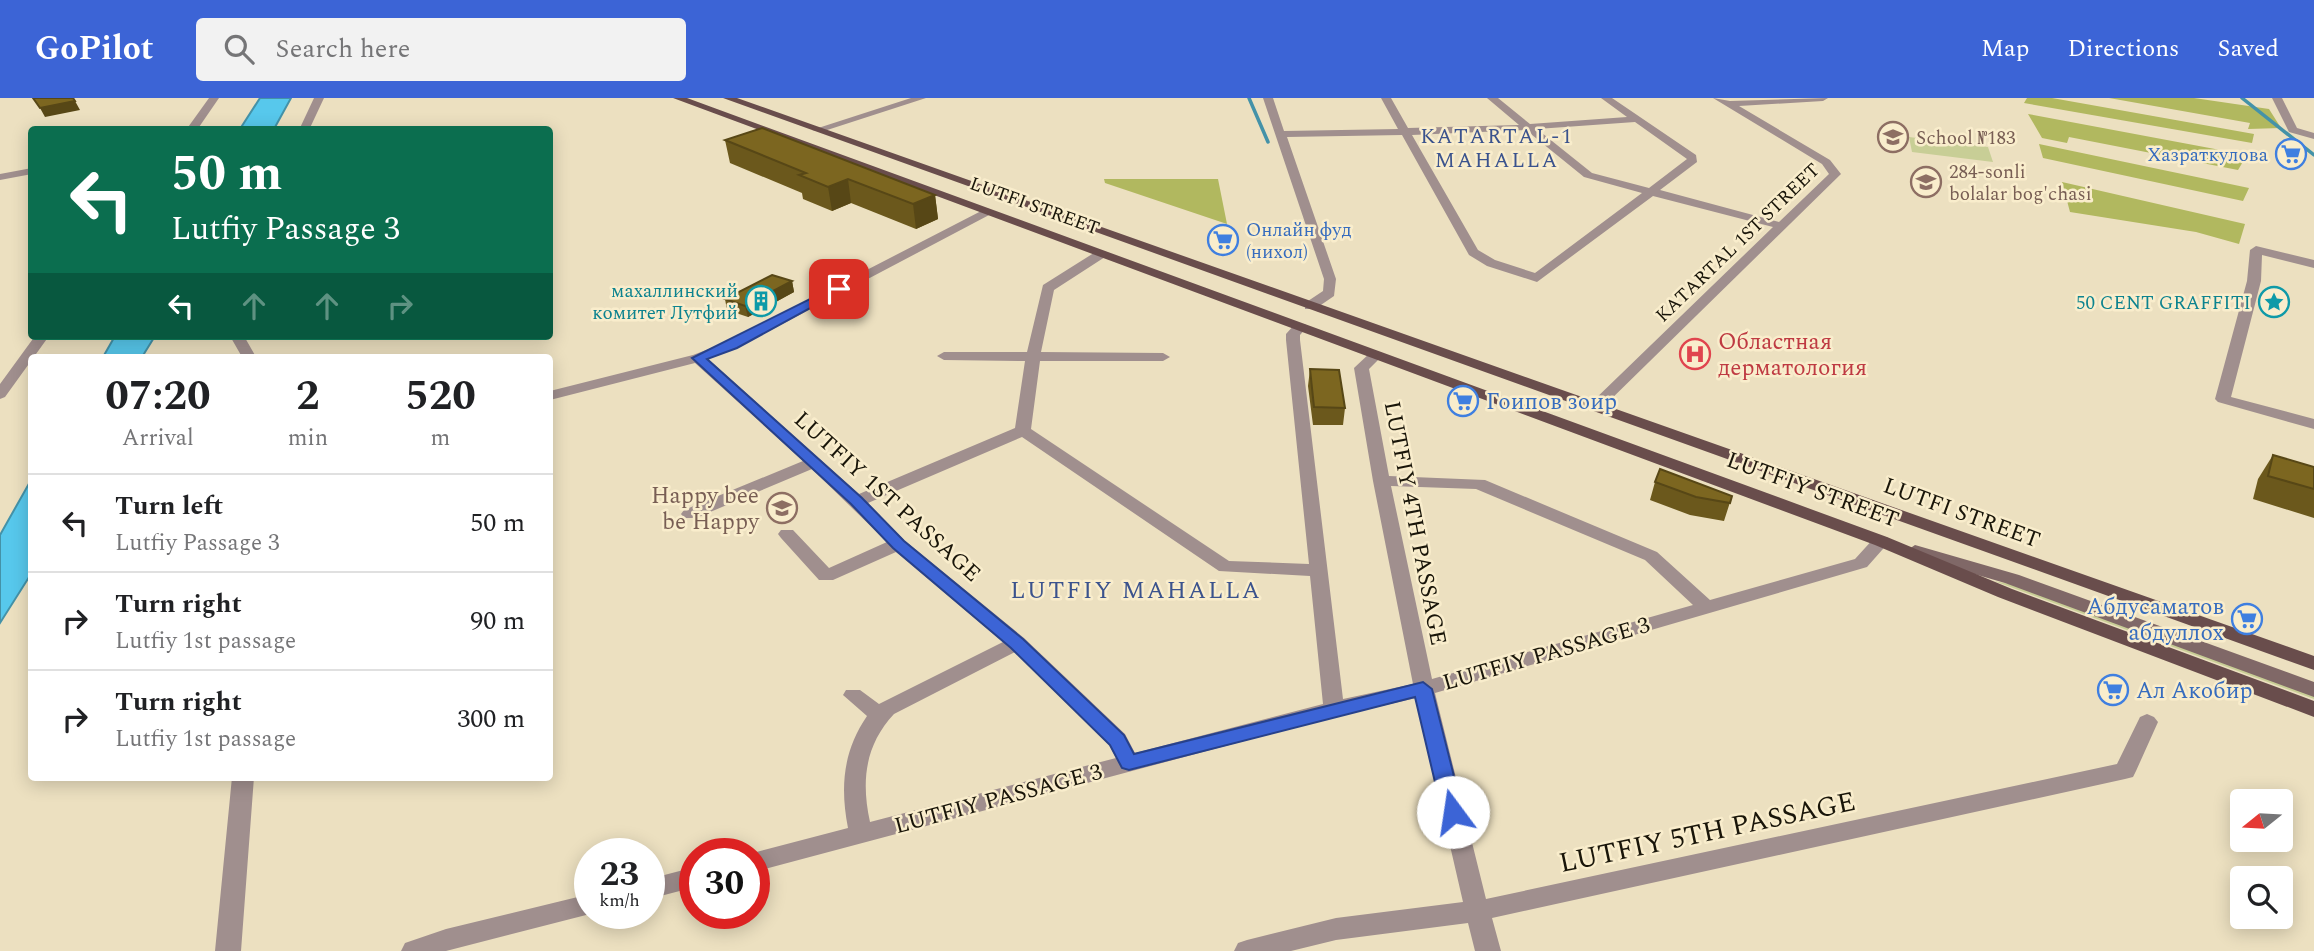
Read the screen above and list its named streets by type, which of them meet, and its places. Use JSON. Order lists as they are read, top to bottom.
{
  "streets": {
    "main road": ["LUTFI STREET", "LUTFIY STREET"],
    "street": [
      "KATARTAL 1ST STREET",
      "LUTFIY 1ST PASSAGE",
      "LUTFIY 4TH PASSAGE",
      "LUTFIY PASSAGE 3",
      "LUTFIY 5TH PASSAGE"
    ]
  },
  "crossings": [
    ["LUTFI STREET", "KATARTAL 1ST STREET"],
    ["LUTFI STREET", "LUTFIY STREET"],
    ["LUTFI STREET", "LUTFIY 4TH PASSAGE"],
    ["LUTFIY STREET", "LUTFIY 4TH PASSAGE"],
    ["LUTFIY STREET", "LUTFIY PASSAGE 3"],
    ["LUTFIY 1ST PASSAGE", "LUTFIY PASSAGE 3"],
    ["LUTFIY 4TH PASSAGE", "LUTFIY PASSAGE 3"],
    ["LUTFIY 4TH PASSAGE", "LUTFIY 5TH PASSAGE"]
  ],
  "districts": ["KATARTAL-1 MAHALLA", "LUTFIY MAHALLA"],
  "places": {
    "school or university": ["School №183", "284-sonli bolalar bog'chasi", "Happy bee be Happy"],
    "supermarket": [
      "Хазраткулова",
      "Онлайн фуд (нихол)",
      "Гоипов зоир",
      "Абдусаматов абдуллох",
      "Ал Акобир"
    ],
    "building": ["махаллинский комитет Лутфий"],
    "place": ["50 CENT GRAFFITI"],
    "hospital": ["Областная дерматология"]
  },
  "north": "left",
  "page": {
    "header": "GoPilot",
    "search": "Search here",
    "nav": ["Map", "Directions", "Saved"],
    "turn": ["50 m", "Lutfiy Passage 3"],
    "eta": [
      "07:20",
      "Arrival",
      "2",
      "min",
      "520",
      "m"
    ],
    "list": [
      {
        "name": "Turn left",
        "note": "Lutfiy Passage 3",
        "value": "50 m"
      },
      {
        "name": "Turn right",
        "note": "Lutfiy 1st passage",
        "value": "90 m"
      },
      {
        "name": "Turn right",
        "note": "Lutfiy 1st passage",
        "value": "300 m"
      }
    ],
    "speed": "23 km/h",
    "limit": "30"
  }
}
